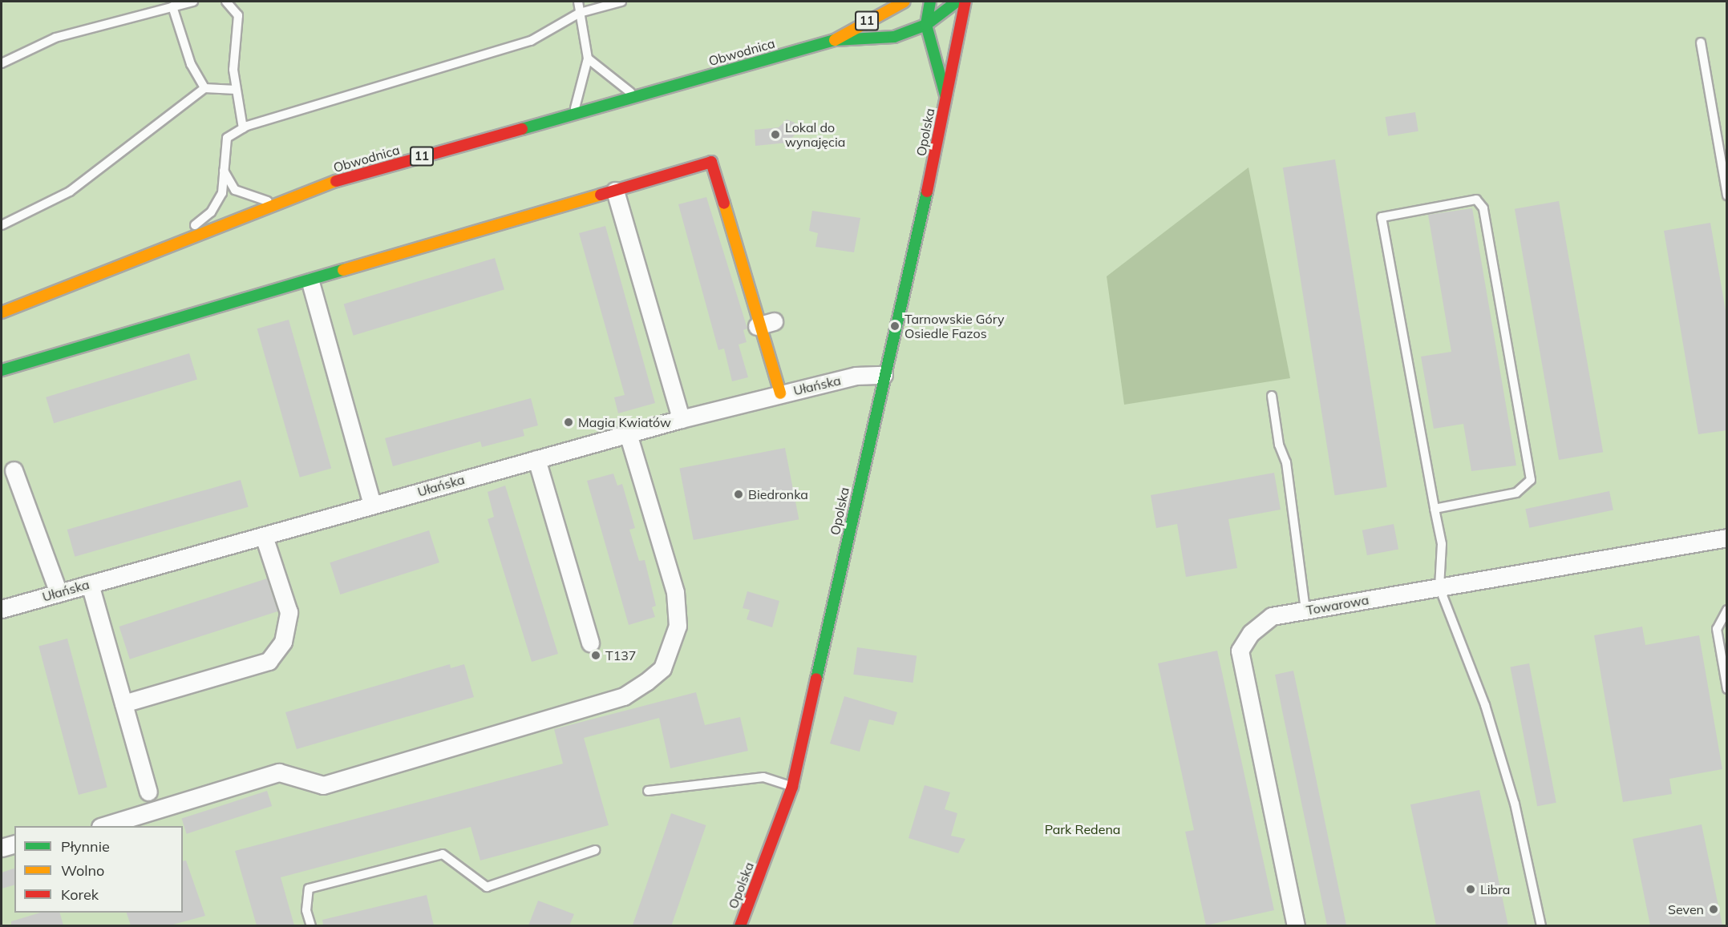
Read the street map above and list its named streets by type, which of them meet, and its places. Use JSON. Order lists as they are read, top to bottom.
{
  "streets": {
    "main road": ["11", "Obwodnica", "Opolska"],
    "street": ["Ułańska", "Towarowa"]
  },
  "crossings": [
    ["Obwodnica", "Opolska"],
    ["Opolska", "Ułańska"]
  ],
  "parks": ["Park Redena"],
  "places": [
    "Lokal do wynajęcia",
    "Tarnowskie Góry Osiedle Fazos",
    "Magia Kwiatów",
    "Biedronka",
    "T137",
    "Libra",
    "Seven"
  ],
  "legend": ["Płynnie", "Wolno", "Korek"]
}
